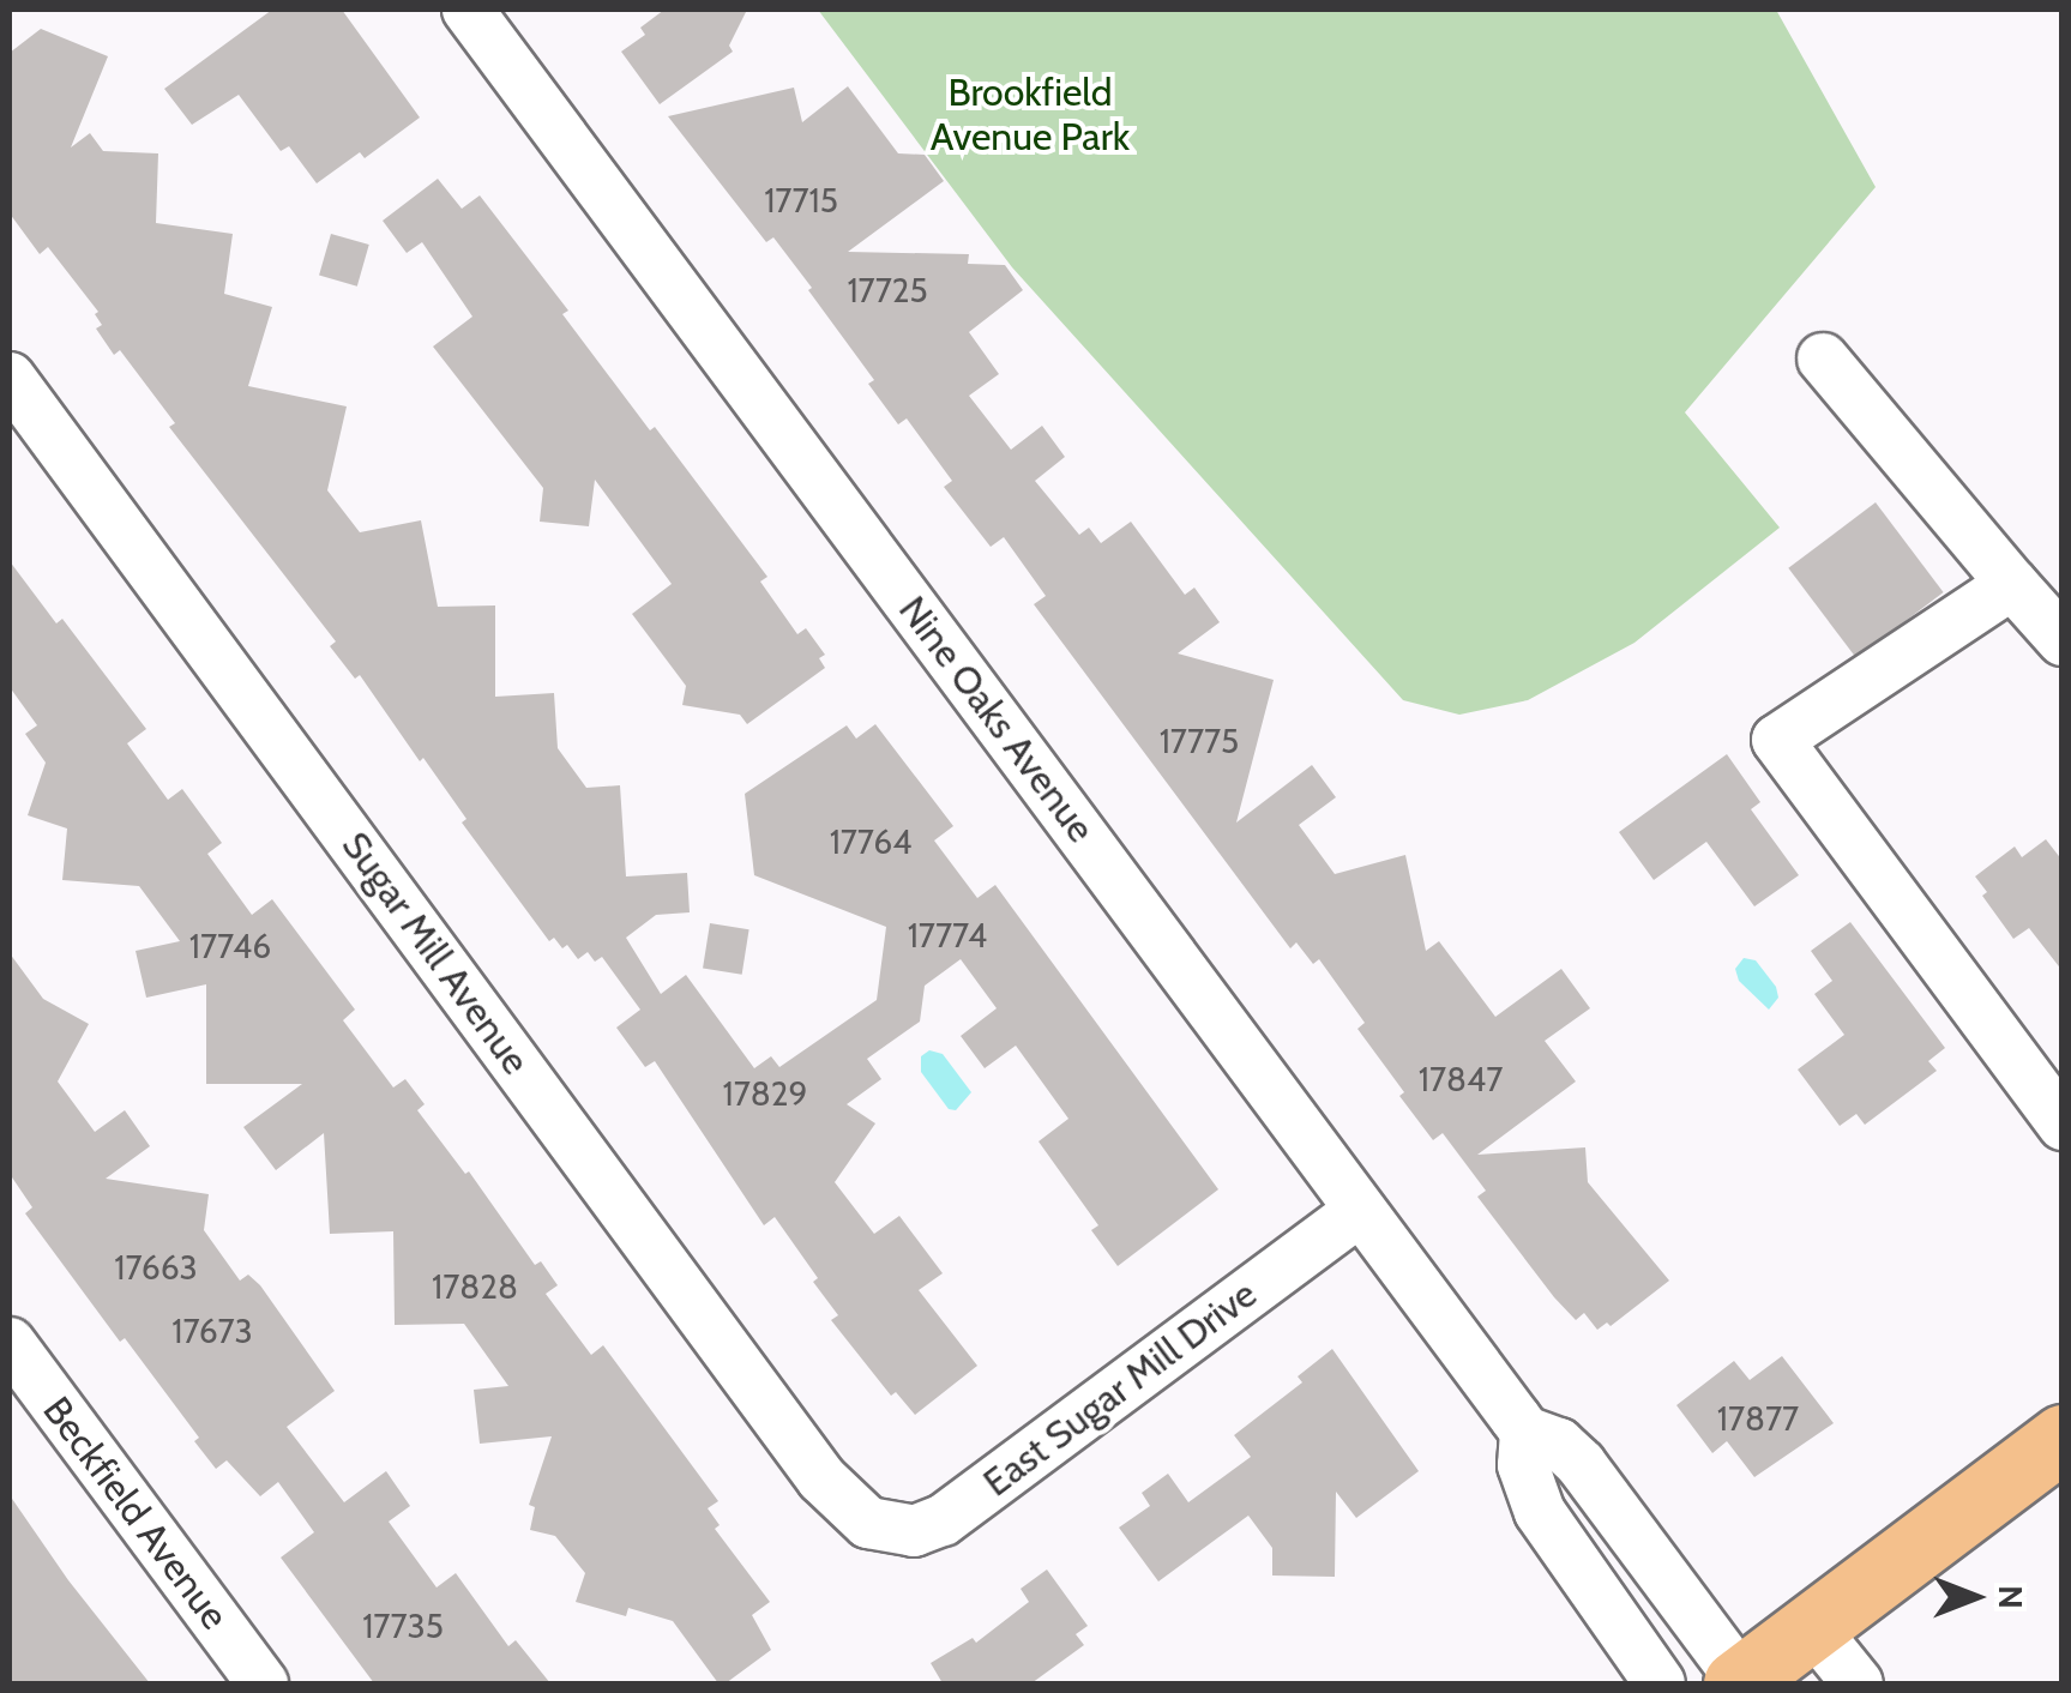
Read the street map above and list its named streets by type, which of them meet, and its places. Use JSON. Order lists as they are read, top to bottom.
{
  "streets": {
    "street": [
      "Nine Oaks Avenue",
      "Sugar Mill Avenue",
      "East Sugar Mill Drive",
      "Beckfield Avenue"
    ]
  },
  "crossings": [
    ["Nine Oaks Avenue", "East Sugar Mill Drive"],
    ["Sugar Mill Avenue", "East Sugar Mill Drive"]
  ],
  "parks": ["Brookfield Avenue Park"],
  "house_numbers": [
    "17715",
    "17725",
    "17775",
    "17764",
    "17774",
    "17746",
    "17847",
    "17829",
    "17663",
    "17828",
    "17673",
    "17877",
    "17735"
  ],
  "north": "right"
}
